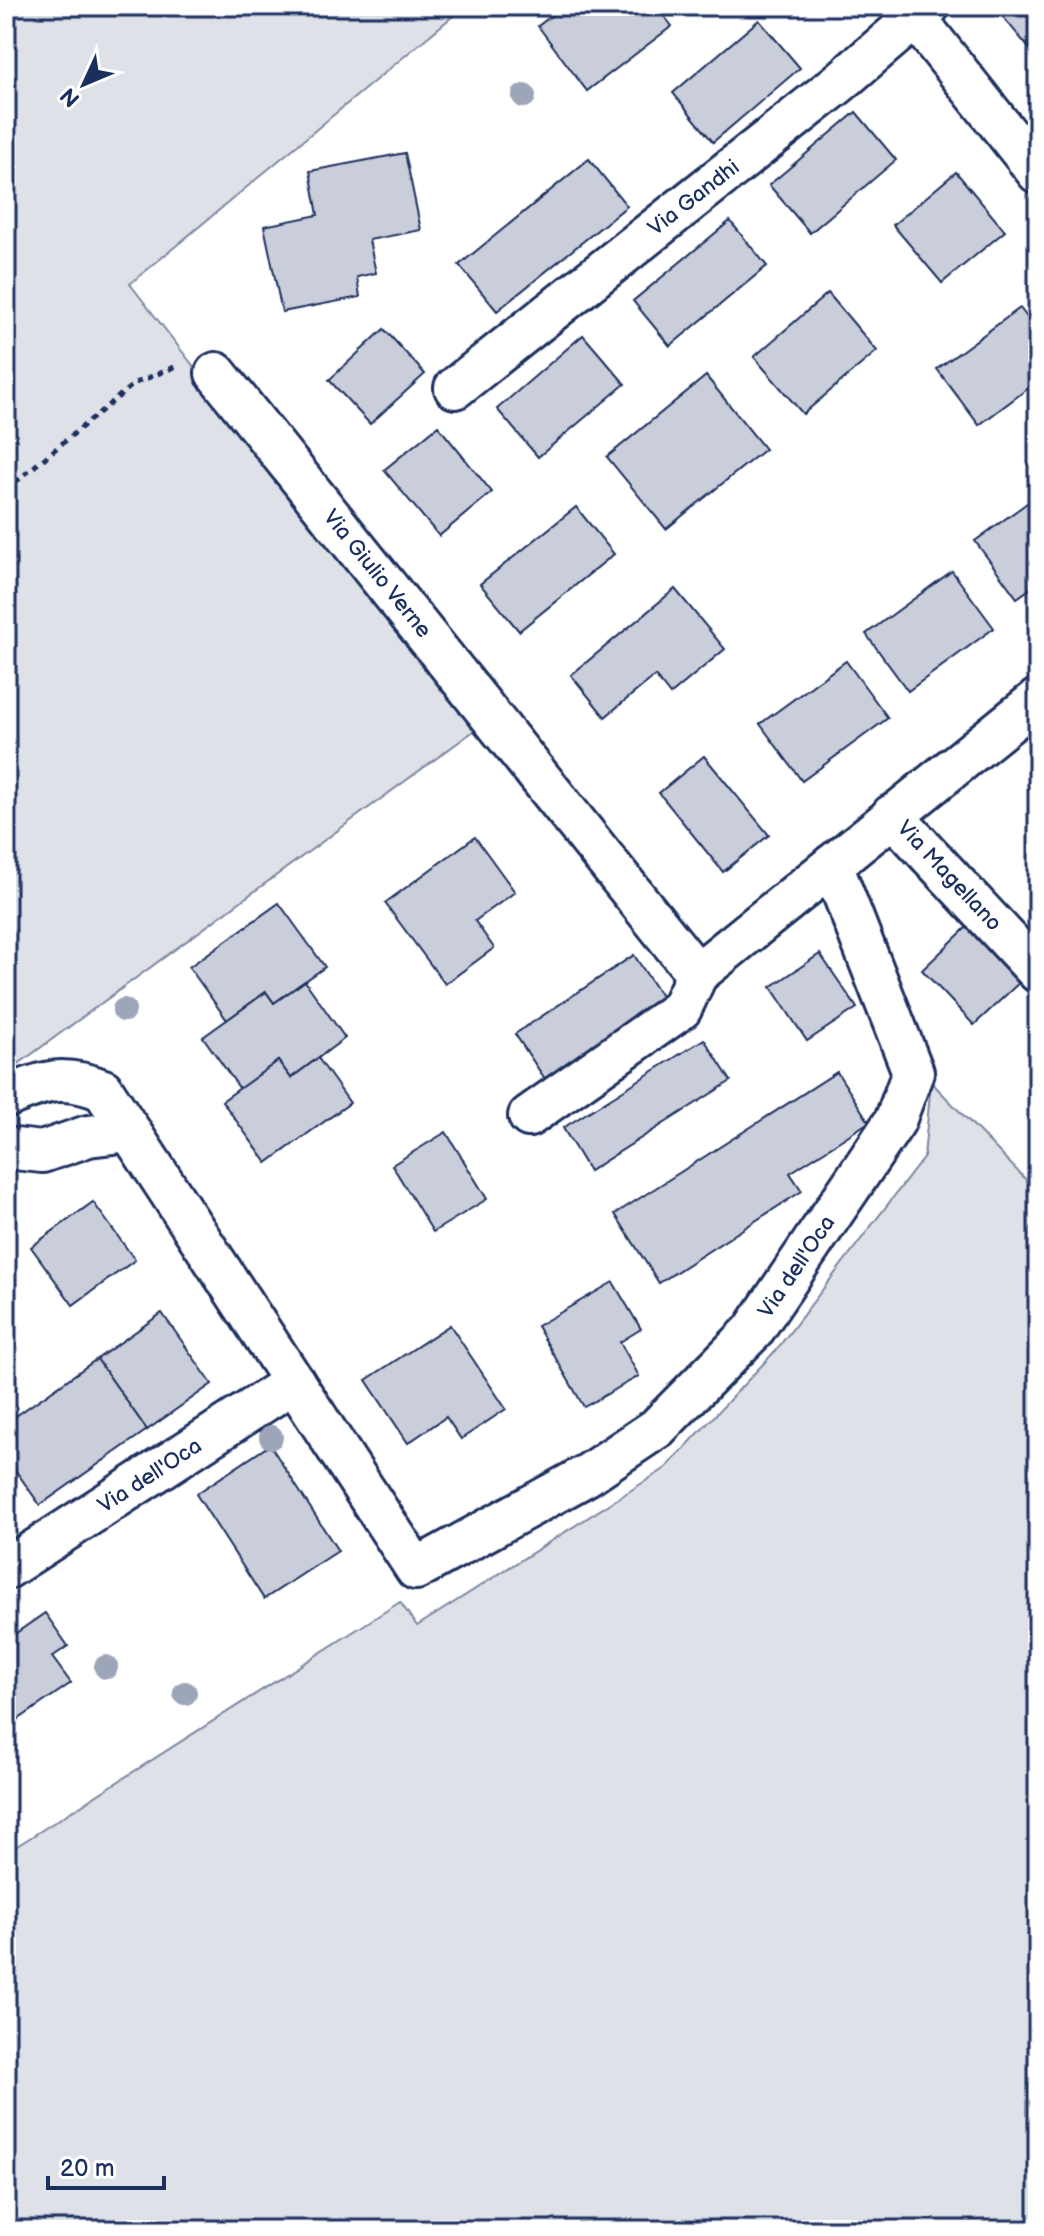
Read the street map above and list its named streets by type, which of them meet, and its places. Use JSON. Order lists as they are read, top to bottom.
{
  "streets": {
    "street": [
      "Via Gandhi",
      "Via Giulio Verne",
      "Via Magellano",
      "Via dell'Oca"
    ]
  },
  "scale_bar": "20 m",
  "north": "bottom left"
}
